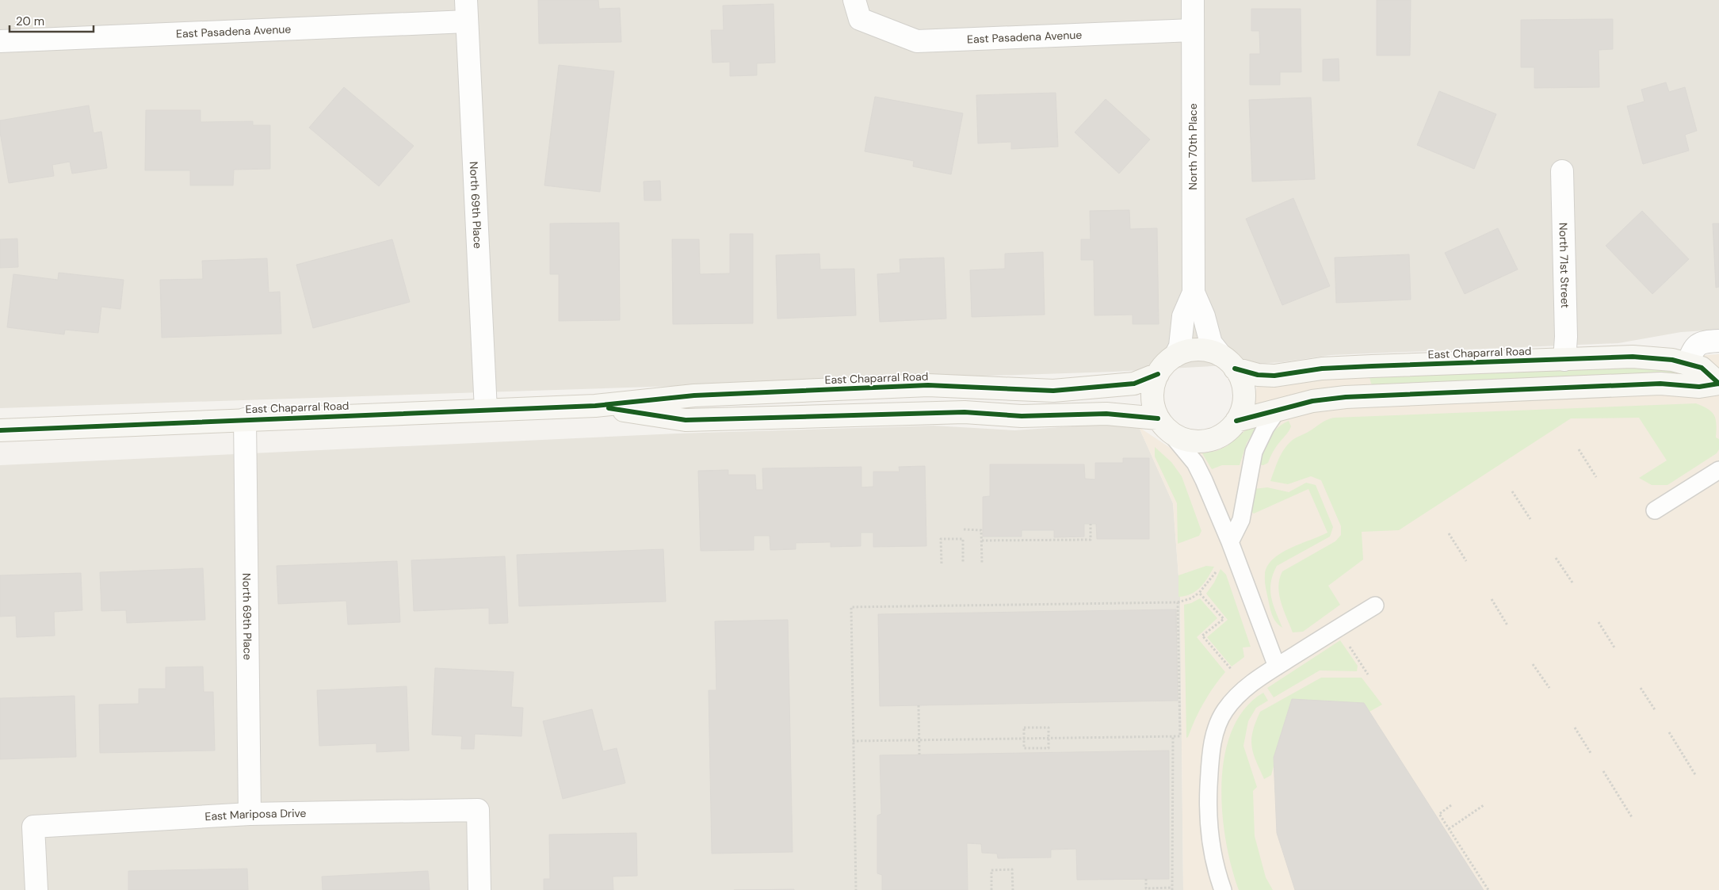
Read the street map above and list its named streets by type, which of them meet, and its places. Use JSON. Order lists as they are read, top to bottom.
{
  "streets": {
    "main road": ["East Chaparral Road"],
    "street": [
      "East Pasadena Avenue",
      "North 70th Place",
      "North 69th Place",
      "North 71st Street",
      "East Mariposa Drive"
    ]
  },
  "crossings": [
    ["East Pasadena Avenue", "North 70th Place"],
    ["East Pasadena Avenue", "North 69th Place"],
    ["North 70th Place", "East Chaparral Road"],
    ["North 69th Place", "East Chaparral Road"],
    ["North 69th Place", "East Mariposa Drive"],
    ["North 71st Street", "East Chaparral Road"]
  ],
  "scale_bar": "20 m"
}
